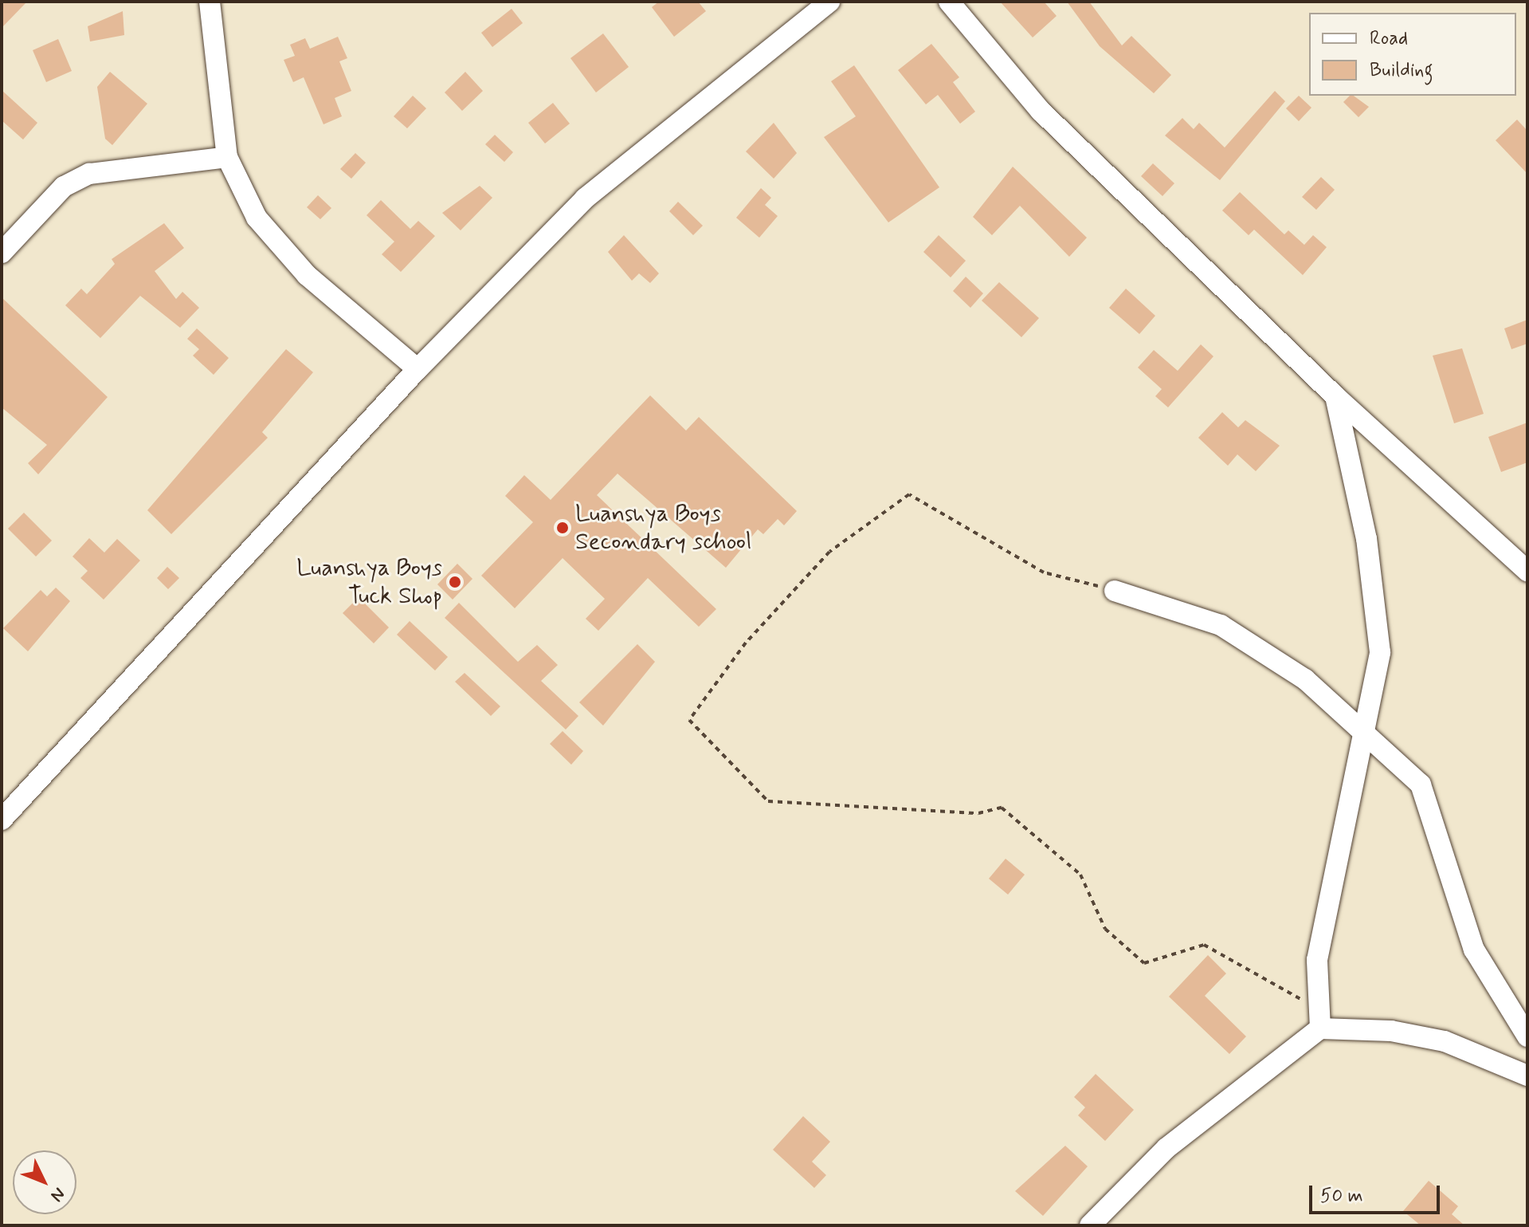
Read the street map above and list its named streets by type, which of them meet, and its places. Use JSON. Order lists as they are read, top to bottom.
{
  "places": ["Luanshya Boys Secondary school", "Luanshya Boys Tuck Shop"],
  "legend": ["Road", "Building"],
  "scale_bar": "50 m",
  "north": "bottom right"
}
